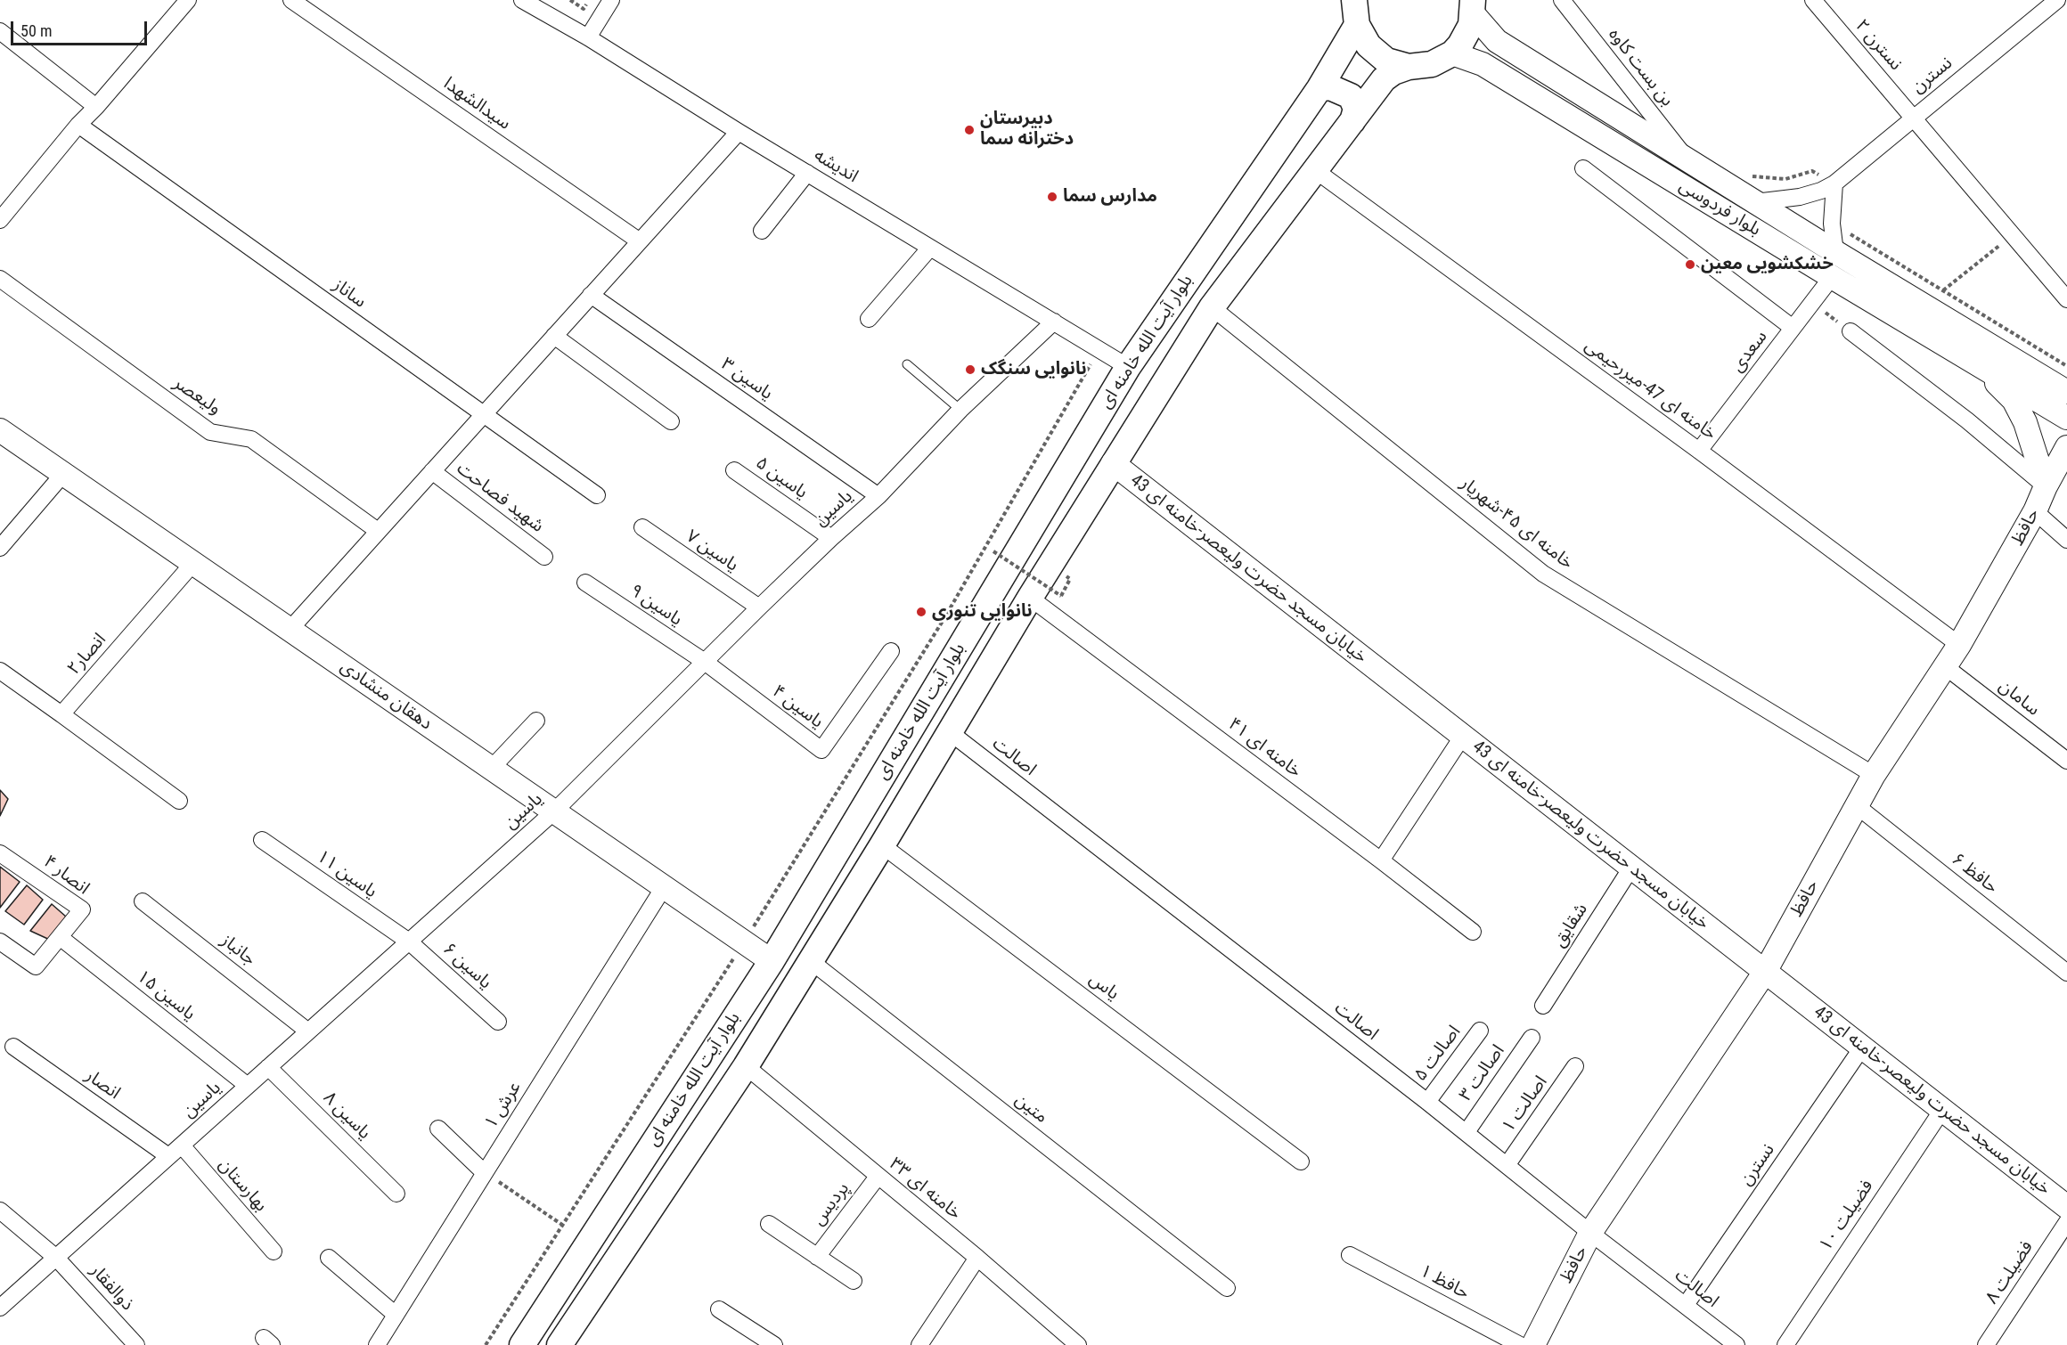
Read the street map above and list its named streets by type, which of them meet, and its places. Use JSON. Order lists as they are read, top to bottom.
{
  "streets": {
    "main road": ["بلوار آیت الله خامنه ای"],
    "street": [
      "نسترن ۲",
      "بن بست کاوه",
      "نسترن",
      "سیدالشهدا",
      "اندیشه",
      "بلوار فردوسی",
      "ساناز",
      "سعدی",
      "یاسین ۳",
      "خامنه ای 47-میررحیمی",
      "ولیعصر",
      "یاسین ۵",
      "شهید فصاحت",
      "یاسین",
      "خامنه ای ۴۵-شهریار",
      "حافظ",
      "یاسین ۷",
      "خیابان مسجد حضرت ولیعصر-خامنه ای 43",
      "یاسین ۹",
      "انصار۲",
      "دهقان منشادی",
      "سامان",
      "یاسین ۴",
      "خامنه ای ۴۱",
      "اصالت",
      "حافظ ۶",
      "یاسین ۱۱",
      "انصار ۴",
      "شقایق",
      "جانباز",
      "یاسین ۶",
      "یاس",
      "یاسین ۱۵",
      "اصالت ۵",
      "اصالت ۳",
      "انصار",
      "اصالت ۱",
      "عرش ۱",
      "متین",
      "یاسین ۸",
      "بهارستان",
      "خامنه ای ۳۳",
      "پردیس",
      "فضیلت ۱۰",
      "فضیلت ۸",
      "حافظ ۱",
      "ذوالفقار"
    ]
  },
  "crossings": [
    ["نسترن ۲", "نسترن"],
    ["بن بست کاوه", "بلوار فردوسی"],
    ["نسترن", "بلوار فردوسی"],
    ["نسترن", "خیابان مسجد حضرت ولیعصر-خامنه ای 43"],
    ["نسترن", "اصالت"],
    ["اندیشه", "بلوار آیت الله خامنه ای"],
    ["اندیشه", "یاسین"],
    ["بلوار فردوسی", "سعدی"],
    ["بلوار آیت الله خامنه ای", "خامنه ای 47-میررحیمی"],
    ["بلوار آیت الله خامنه ای", "خامنه ای ۴۵-شهریار"],
    ["بلوار آیت الله خامنه ای", "خیابان مسجد حضرت ولیعصر-خامنه ای 43"],
    ["بلوار آیت الله خامنه ای", "دهقان منشادی"],
    ["بلوار آیت الله خامنه ای", "خامنه ای ۴۱"],
    ["بلوار آیت الله خامنه ای", "اصالت"],
    ["بلوار آیت الله خامنه ای", "یاس"],
    ["بلوار آیت الله خامنه ای", "متین"],
    ["بلوار آیت الله خامنه ای", "خامنه ای ۳۳"],
    ["سعدی", "خامنه ای 47-میررحیمی"],
    ["یاسین ۳", "یاسین"],
    ["خامنه ای 47-میررحیمی", "حافظ"],
    ["یاسین ۵", "یاسین"],
    ["یاسین", "یاسین ۷"],
    ["یاسین", "یاسین ۹"],
    ["یاسین", "دهقان منشادی"],
    ["یاسین", "یاسین ۴"],
    ["یاسین", "یاسین ۱۱"],
    ["یاسین", "جانباز"],
    ["یاسین", "یاسین ۶"],
    ["یاسین", "یاسین ۱۵"],
    ["یاسین", "انصار"],
    ["یاسین", "یاسین ۸"],
    ["یاسین", "بهارستان"],
    ["یاسین", "ذوالفقار"],
    ["خامنه ای ۴۵-شهریار", "حافظ"],
    ["حافظ", "خیابان مسجد حضرت ولیعصر-خامنه ای 43"],
    ["حافظ", "سامان"],
    ["حافظ", "اصالت"],
    ["حافظ", "حافظ ۶"],
    ["خیابان مسجد حضرت ولیعصر-خامنه ای 43", "شقایق"],
    ["خیابان مسجد حضرت ولیعصر-خامنه ای 43", "فضیلت ۱۰"],
    ["یاسین ۹", "یاسین ۴"],
    ["انصار۲", "دهقان منشادی"],
    ["دهقان منشادی", "عرش ۱"],
    ["اصالت", "اصالت ۵"],
    ["اصالت", "اصالت ۳"],
    ["اصالت", "اصالت ۱"],
    ["یاسین ۱۱", "یاسین ۶"],
    ["انصار ۴", "یاسین ۱۵"],
    ["خامنه ای ۳۳", "پردیس"]
  ],
  "places": [
    "دبیرستان دخترانه سما",
    "مدارس سما",
    "خشکشویی معین",
    "نانوایی سنگک",
    "نانوایی تنوری"
  ],
  "scale_bar": "50 m"
}
